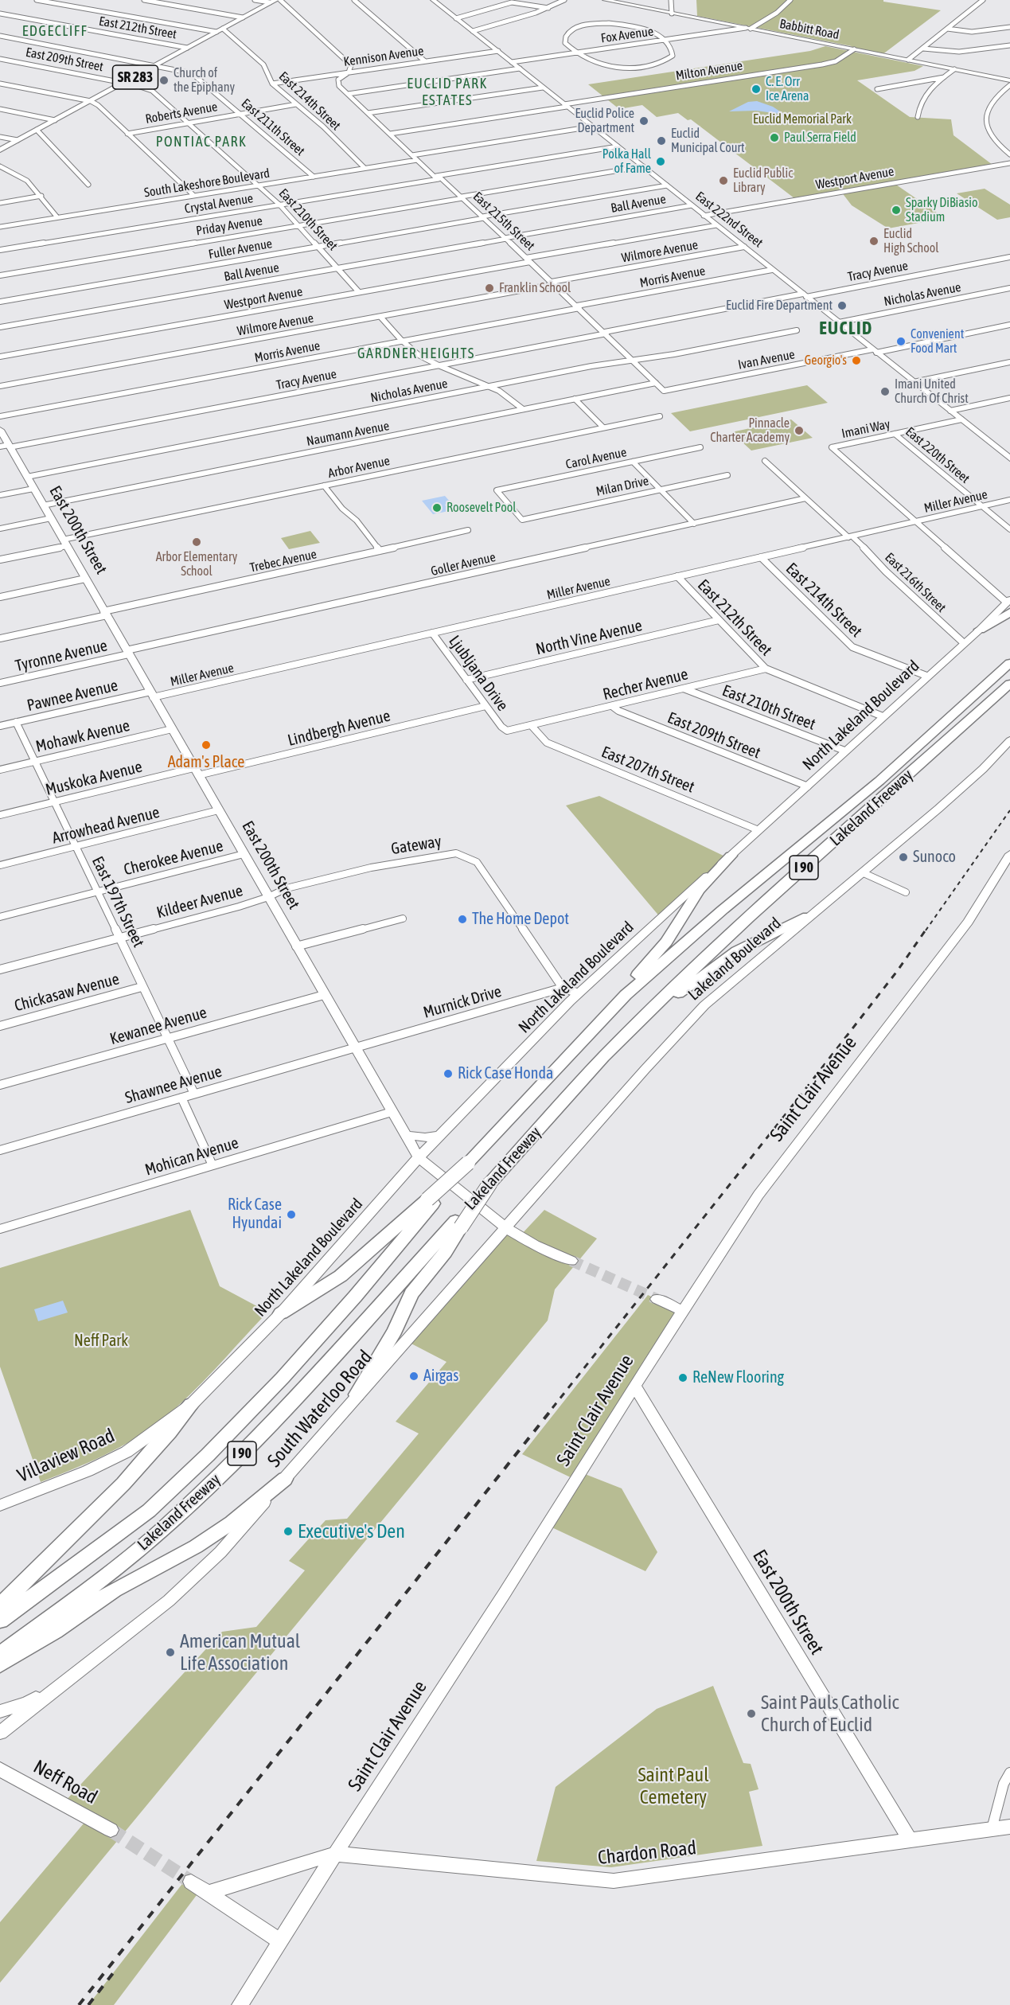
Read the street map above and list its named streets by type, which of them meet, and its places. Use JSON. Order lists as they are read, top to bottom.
{
  "streets": {
    "highway": ["Lakeland Freeway", "I 90"],
    "main road": ["SR 283"],
    "street": [
      "East 212th Street",
      "Babbitt Road",
      "Fox Avenue",
      "Kennison Avenue",
      "East 209th Street",
      "Milton Avenue",
      "East 214th Street",
      "Roberts Avenue",
      "East 211th Street",
      "Westport Avenue",
      "South Lakeshore Boulevard",
      "Crystal Avenue",
      "Ball Avenue",
      "East 210th Street",
      "East 222nd Street",
      "East 215th Street",
      "Priday Avenue",
      "Fuller Avenue",
      "Wilmore Avenue",
      "Tracy Avenue",
      "Morris Avenue",
      "Nicholas Avenue",
      "Ivan Avenue",
      "Imani Way",
      "Naumann Avenue",
      "East 220th Street",
      "Carol Avenue",
      "Arbor Avenue",
      "Milan Drive",
      "Miller Avenue",
      "East 200th Street",
      "Trebec Avenue",
      "Goller Avenue",
      "East 216th Street",
      "North Vine Avenue",
      "Tyronne Avenue",
      "Ljubljana Drive",
      "Recher Avenue",
      "Pawnee Avenue",
      "North Lakeland Boulevard",
      "Lindbergh Avenue",
      "Mohawk Avenue",
      "East 207th Street",
      "Muskoka Avenue",
      "Arrowhead Avenue",
      "Gateway",
      "Cherokee Avenue",
      "East 197th Street",
      "Kildeer Avenue",
      "Lakeland Boulevard",
      "Chickasaw Avenue",
      "Murnick Drive",
      "Kewanee Avenue",
      "Shawnee Avenue",
      "Saint Clair Avenue",
      "Mohican Avenue",
      "South Waterloo Road",
      "Villaview Road",
      "Neff Road",
      "Chardon Road"
    ]
  },
  "crossings": [
    ["East 212th Street", "SR 283"],
    ["East 212th Street", "Miller Avenue"],
    ["East 212th Street", "North Vine Avenue"],
    ["East 212th Street", "Recher Avenue"],
    ["East 212th Street", "North Lakeland Boulevard"],
    ["Babbitt Road", "Fox Avenue"],
    ["Babbitt Road", "Milton Avenue"],
    ["Fox Avenue", "East 222nd Street"],
    ["Kennison Avenue", "East 214th Street"],
    ["Kennison Avenue", "East 222nd Street"],
    ["Kennison Avenue", "East 215th Street"],
    ["East 209th Street", "SR 283"],
    ["East 209th Street", "East 210th Street"],
    ["East 209th Street", "Recher Avenue"],
    ["East 209th Street", "North Lakeland Boulevard"],
    ["Milton Avenue", "East 222nd Street"],
    ["Milton Avenue", "East 215th Street"],
    ["SR 283", "East 214th Street"],
    ["SR 283", "East 211th Street"],
    ["SR 283", "East 210th Street"],
    ["East 214th Street", "Roberts Avenue"],
    ["East 214th Street", "South Lakeshore Boulevard"],
    ["East 214th Street", "Miller Avenue"],
    ["East 214th Street", "North Lakeland Boulevard"],
    ["Roberts Avenue", "East 211th Street"],
    ["Roberts Avenue", "East 210th Street"],
    ["East 211th Street", "South Lakeshore Boulevard"],
    ["Westport Avenue", "East 210th Street"],
    ["Westport Avenue", "East 222nd Street"],
    ["Westport Avenue", "East 215th Street"],
    ["South Lakeshore Boulevard", "East 210th Street"],
    ["South Lakeshore Boulevard", "East 215th Street"],
    ["Crystal Avenue", "East 210th Street"],
    ["Crystal Avenue", "East 215th Street"],
    ["Ball Avenue", "East 210th Street"],
    ["Ball Avenue", "East 222nd Street"],
    ["Ball Avenue", "East 215th Street"],
    ["East 210th Street", "Priday Avenue"],
    ["East 210th Street", "Fuller Avenue"],
    ["East 210th Street", "Recher Avenue"],
    ["East 210th Street", "North Lakeland Boulevard"],
    ["East 222nd Street", "Priday Avenue"],
    ["East 222nd Street", "Fuller Avenue"],
    ["East 222nd Street", "Wilmore Avenue"],
    ["East 222nd Street", "Tracy Avenue"],
    ["East 222nd Street", "Morris Avenue"],
    ["East 222nd Street", "Nicholas Avenue"],
    ["East 222nd Street", "Ivan Avenue"],
    ["East 222nd Street", "Imani Way"],
    ["East 215th Street", "Priday Avenue"],
    ["East 215th Street", "Fuller Avenue"],
    ["East 215th Street", "Wilmore Avenue"],
    ["East 215th Street", "Tracy Avenue"],
    ["East 215th Street", "Morris Avenue"],
    ["East 215th Street", "Nicholas Avenue"],
    ["East 215th Street", "Ivan Avenue"],
    ["East 215th Street", "Naumann Avenue"],
    ["Tracy Avenue", "East 200th Street"],
    ["Nicholas Avenue", "East 200th Street"],
    ["Imani Way", "East 220th Street"],
    ["Imani Way", "Miller Avenue"],
    ["Naumann Avenue", "East 200th Street"],
    ["East 220th Street", "Miller Avenue"],
    ["Carol Avenue", "Milan Drive"],
    ["Arbor Avenue", "East 200th Street"],
    ["Miller Avenue", "East 200th Street"],
    ["Miller Avenue", "East 216th Street"],
    ["Miller Avenue", "Ljubljana Drive"],
    ["Miller Avenue", "Pawnee Avenue"],
    ["East 200th Street", "Trebec Avenue"],
    ["East 200th Street", "Goller Avenue"],
    ["East 200th Street", "Tyronne Avenue"],
    ["East 200th Street", "Pawnee Avenue"],
    ["East 200th Street", "North Lakeland Boulevard"],
    ["East 200th Street", "Lindbergh Avenue"],
    ["East 200th Street", "Mohawk Avenue"],
    ["East 200th Street", "Muskoka Avenue"],
    ["East 200th Street", "Arrowhead Avenue"],
    ["East 200th Street", "Gateway"],
    ["East 200th Street", "Cherokee Avenue"],
    ["East 200th Street", "Kildeer Avenue"],
    ["East 200th Street", "Lakeland Boulevard"],
    ["East 200th Street", "Murnick Drive"],
    ["East 200th Street", "Kewanee Avenue"],
    ["East 200th Street", "Shawnee Avenue"],
    ["East 200th Street", "Saint Clair Avenue"],
    ["East 200th Street", "Mohican Avenue"],
    ["East 200th Street", "South Waterloo Road"],
    ["East 200th Street", "Chardon Road"],
    ["Goller Avenue", "East 216th Street"],
    ["Goller Avenue", "Tyronne Avenue"],
    ["East 216th Street", "North Lakeland Boulevard"],
    ["North Vine Avenue", "Ljubljana Drive"],
    ["Ljubljana Drive", "Recher Avenue"],
    ["Ljubljana Drive", "Lindbergh Avenue"],
    ["Ljubljana Drive", "East 207th Street"],
    ["Recher Avenue", "East 207th Street"],
    ["Pawnee Avenue", "East 197th Street"],
    ["North Lakeland Boulevard", "East 207th Street"],
    ["North Lakeland Boulevard", "Villaview Road"],
    ["Lindbergh Avenue", "Muskoka Avenue"],
    ["Mohawk Avenue", "East 197th Street"],
    ["Muskoka Avenue", "East 197th Street"],
    ["Arrowhead Avenue", "East 197th Street"],
    ["Gateway", "Kildeer Avenue"],
    ["Gateway", "Murnick Drive"],
    ["Cherokee Avenue", "East 197th Street"],
    ["East 197th Street", "Kildeer Avenue"],
    ["East 197th Street", "Chickasaw Avenue"],
    ["East 197th Street", "Kewanee Avenue"],
    ["East 197th Street", "Shawnee Avenue"],
    ["Lakeland Boulevard", "South Waterloo Road"],
    ["Murnick Drive", "Shawnee Avenue"],
    ["Saint Clair Avenue", "Chardon Road"]
  ],
  "districts": [
    "EDGECLIFF",
    "EUCLID PARK ESTATES",
    "PONTIAC PARK",
    "EUCLID",
    "GARDNER HEIGHTS"
  ],
  "parks": ["Euclid Memorial Park", "Neff Park", "Saint Paul Cemetery"],
  "places": [
    "Church of the Epiphany",
    "C. E. Orr Ice Arena",
    "Euclid Police Department",
    "Paul Serra Field",
    "Euclid Municipal Court",
    "Polka Hall of Fame",
    "Euclid Public Library",
    "Sparky DiBiasio Stadium",
    "Euclid High School",
    "Franklin School",
    "Euclid Fire Department",
    "Convenient Food Mart",
    "Georgio's",
    "Imani United Church Of Christ",
    "Pinnacle Charter Academy",
    "Roosevelt Pool",
    "Arbor Elementary School",
    "Adam's Place",
    "Sunoco",
    "The Home Depot",
    "Rick Case Honda",
    "Rick Case Hyundai",
    "Airgas",
    "ReNew Flooring",
    "Executive's Den",
    "American Mutual Life Association",
    "Saint Pauls Catholic Church of Euclid"
  ]
}
